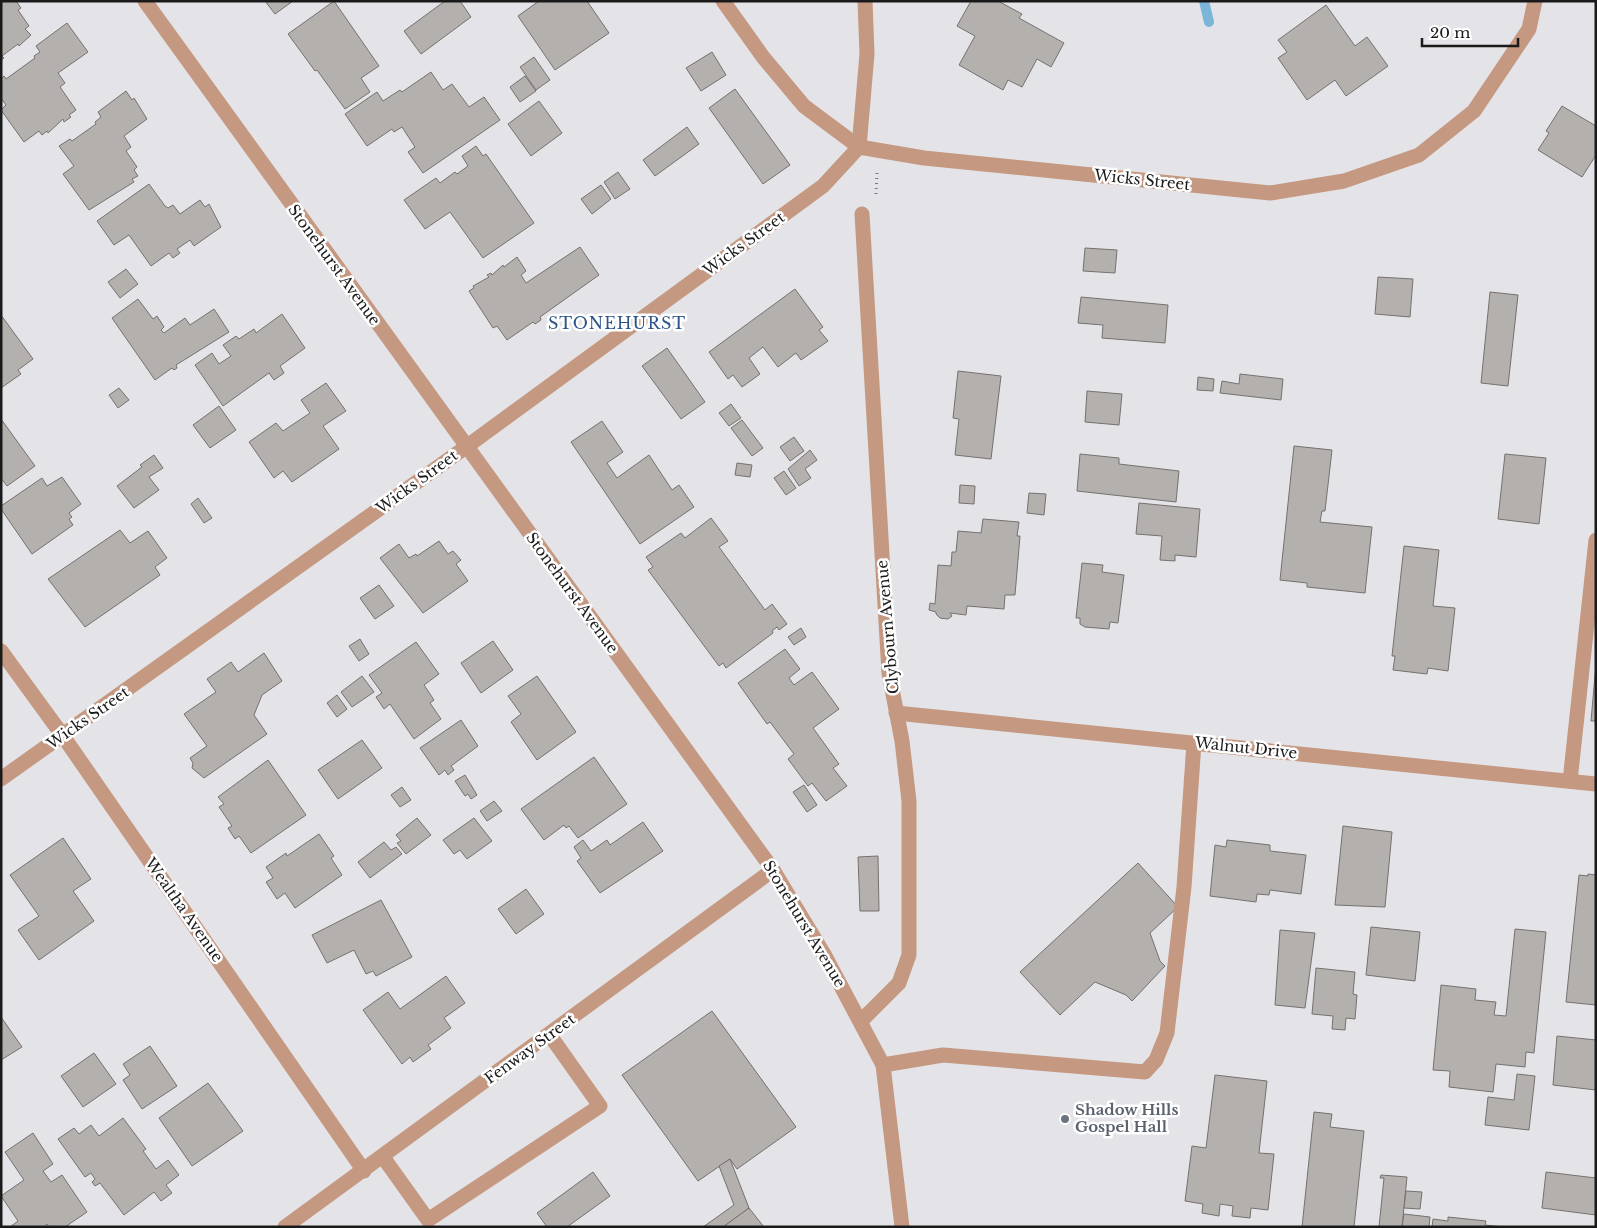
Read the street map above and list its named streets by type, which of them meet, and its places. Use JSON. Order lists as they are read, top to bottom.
{
  "streets": {
    "street": [
      "Wicks Street",
      "Stonehurst Avenue",
      "Clybourn Avenue",
      "Walnut Drive",
      "Wealtha Avenue",
      "Fenway Street"
    ]
  },
  "crossings": [
    ["Wicks Street", "Stonehurst Avenue"],
    ["Wicks Street", "Wealtha Avenue"],
    ["Stonehurst Avenue", "Clybourn Avenue"],
    ["Stonehurst Avenue", "Fenway Street"],
    ["Clybourn Avenue", "Walnut Drive"],
    ["Wealtha Avenue", "Fenway Street"]
  ],
  "districts": ["STONEHURST"],
  "places": ["Shadow Hills Gospel Hall"],
  "scale_bar": "20 m"
}
